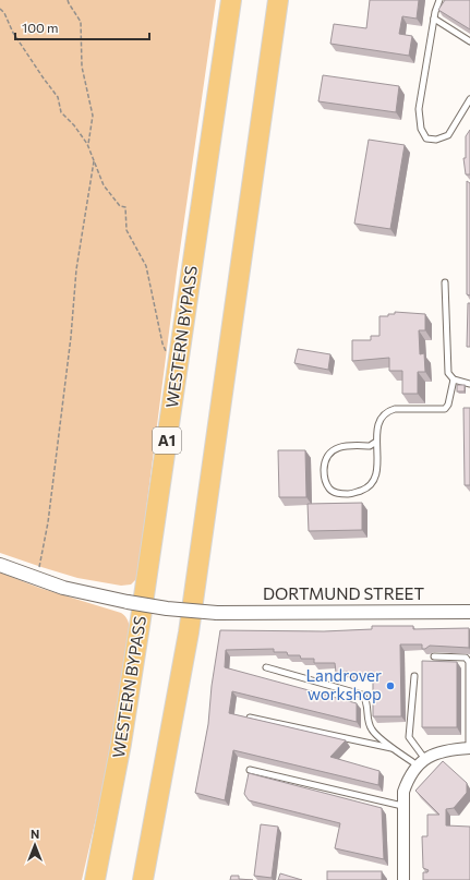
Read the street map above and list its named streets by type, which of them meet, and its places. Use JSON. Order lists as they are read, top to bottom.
{
  "streets": {
    "highway": ["WESTERN BYPASS", "A1"],
    "street": ["DORTMUND STREET"]
  },
  "places": ["Landrover workshop"],
  "scale_bar": "100 m",
  "north": "top"
}
